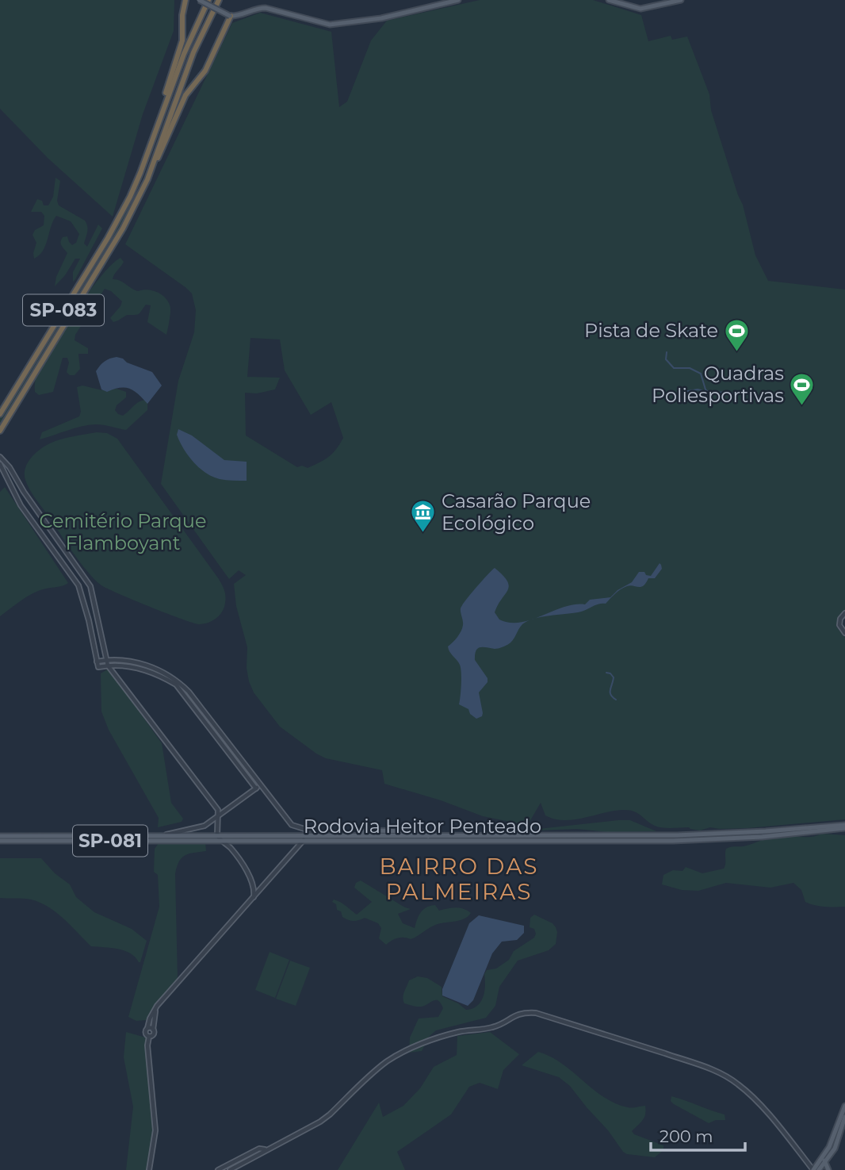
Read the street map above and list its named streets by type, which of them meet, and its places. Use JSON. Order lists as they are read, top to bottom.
{
  "streets": {
    "highway": ["SP-083"],
    "main road": ["Rodovia Heitor Penteado", "SP-081"]
  },
  "districts": ["BAIRRO DAS PALMEIRAS"],
  "parks": ["Cemitério Parque Flamboyant"],
  "places": {
    "sports": ["Pista de Skate", "Quadras Poliesportivas"],
    "museum": ["Casarão Parque Ecológico"]
  },
  "scale_bar": "200 m"
}
